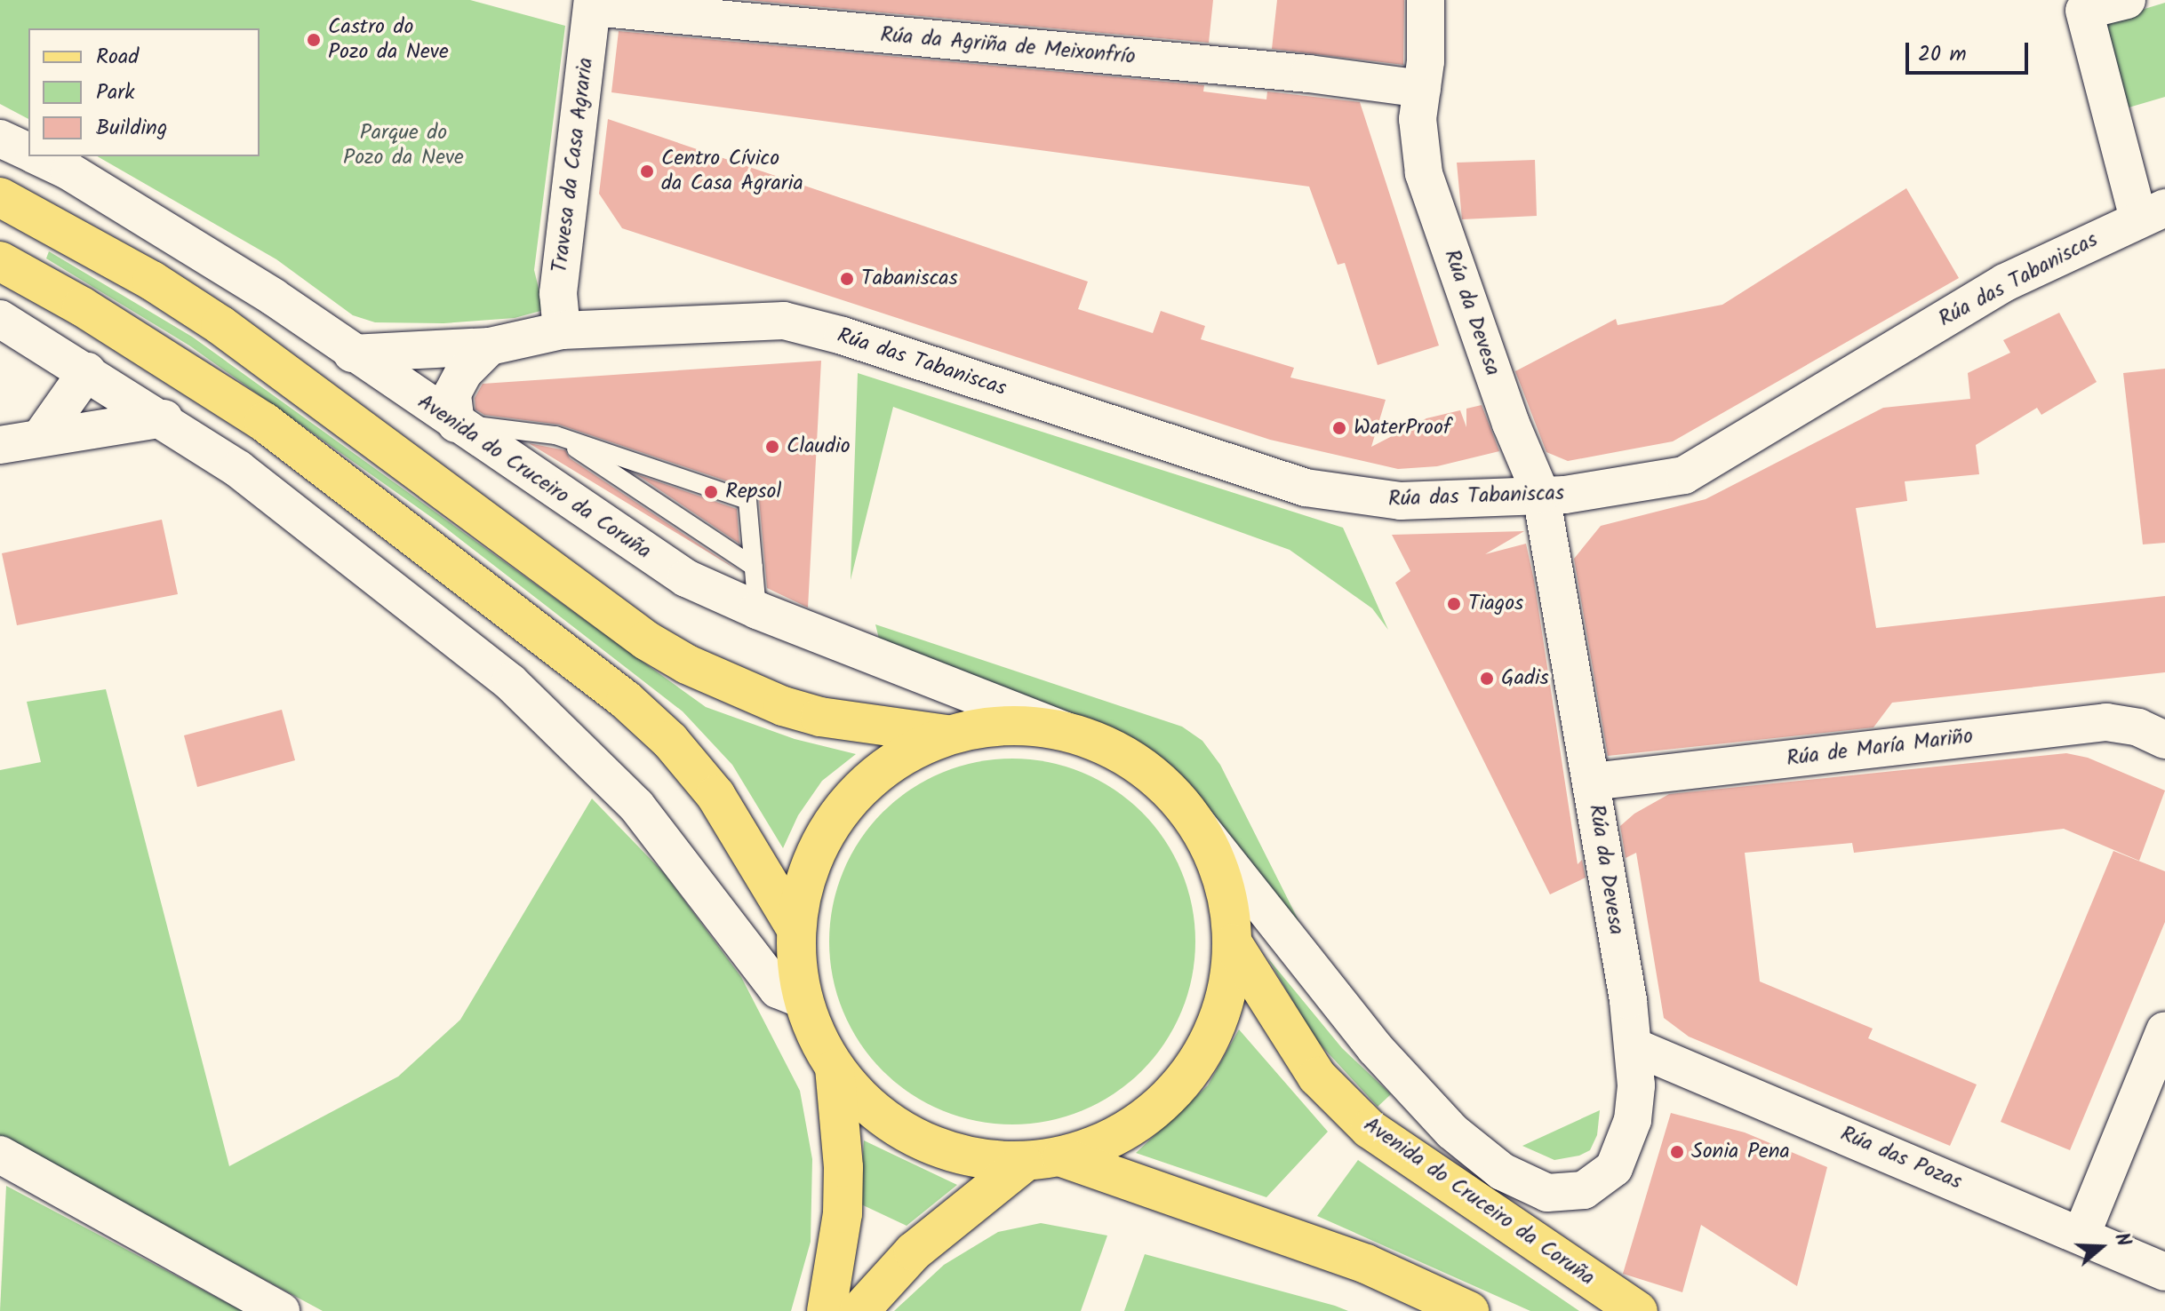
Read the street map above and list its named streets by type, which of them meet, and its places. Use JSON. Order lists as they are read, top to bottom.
{
  "streets": {
    "main road": ["Avenida do Cruceiro da Coruña"],
    "street": [
      "Rúa da Agriña de Meixonfrío",
      "Travesa da Casa Agraria",
      "Rúa das Tabaniscas",
      "Rúa da Devesa",
      "Rúa de María Mariño",
      "Rúa das Pozas"
    ]
  },
  "crossings": [
    ["Rúa da Agriña de Meixonfrío", "Travesa da Casa Agraria"],
    ["Rúa da Agriña de Meixonfrío", "Rúa da Devesa"],
    ["Travesa da Casa Agraria", "Rúa das Tabaniscas"],
    ["Rúa das Tabaniscas", "Rúa da Devesa"],
    ["Rúa das Tabaniscas", "Avenida do Cruceiro da Coruña"],
    ["Rúa da Devesa", "Rúa de María Mariño"],
    ["Rúa da Devesa", "Rúa das Pozas"]
  ],
  "parks": ["Parque do Pozo da Neve"],
  "places": [
    "Castro do Pozo da Neve",
    "Centro Cívico da Casa Agraria",
    "Tabaniscas",
    "WaterProof",
    "Claudio",
    "Repsol",
    "Tiagos",
    "Gadis",
    "Sonia Pena"
  ],
  "legend": ["Road", "Park", "Building"],
  "scale_bar": "20 m",
  "north": "right"
}
